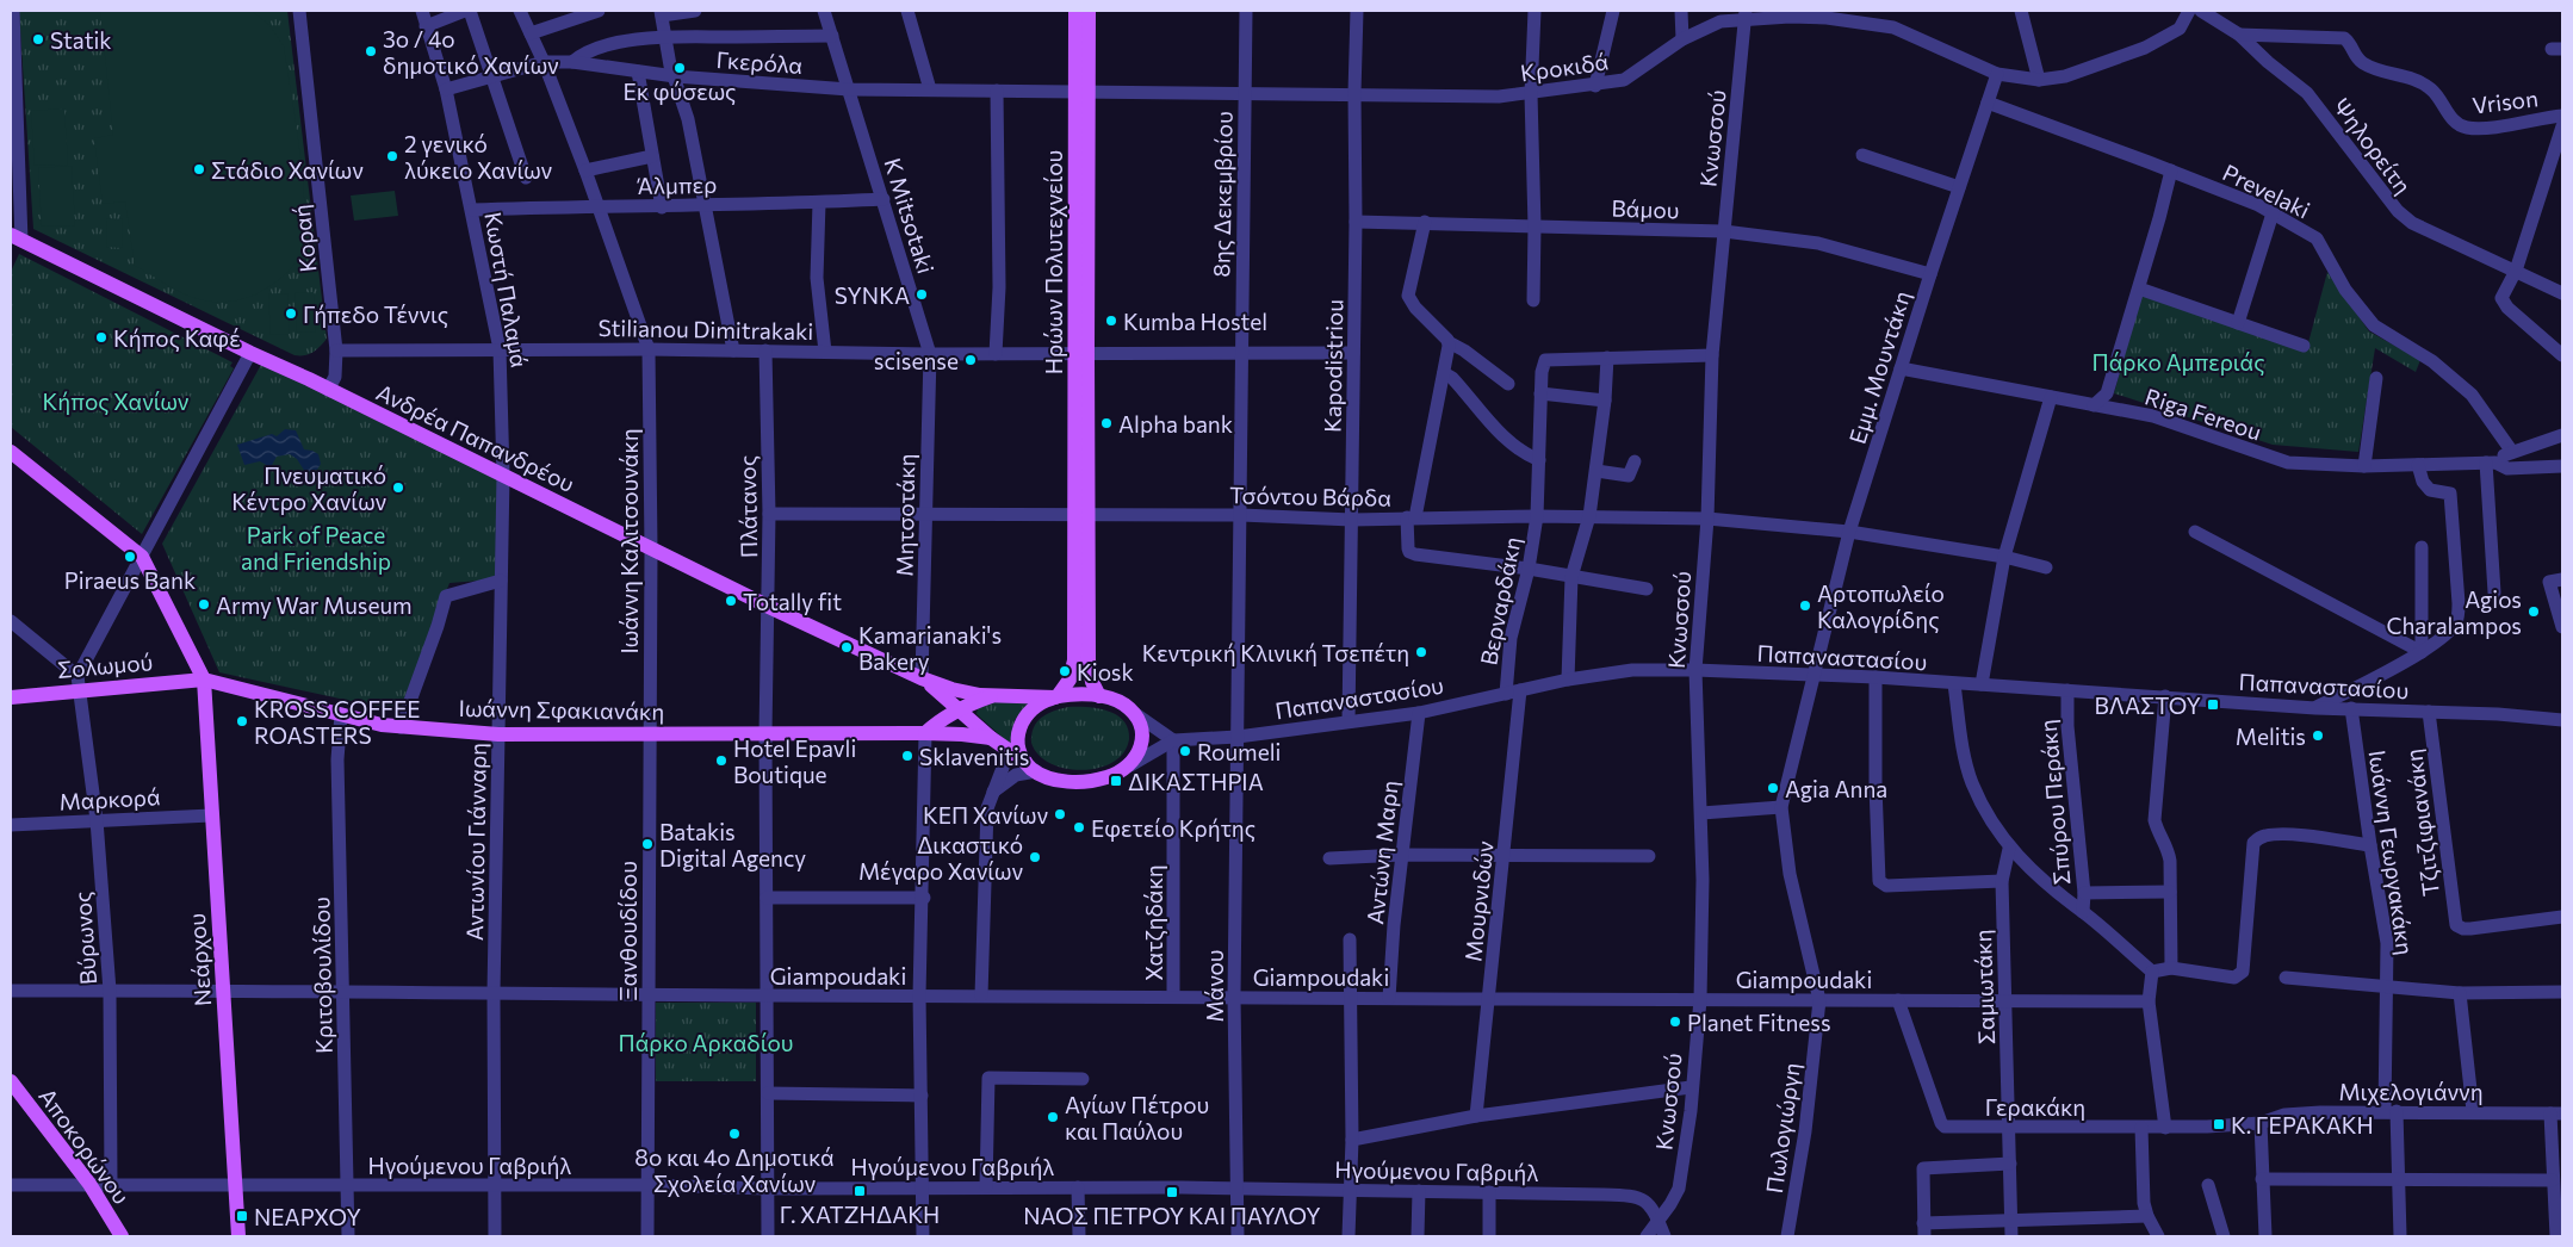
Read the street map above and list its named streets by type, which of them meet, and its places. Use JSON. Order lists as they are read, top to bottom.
{
  "streets": {
    "main road": [
      "Ηρώων Πολυτεχνείου",
      "Ανδρέα Παπανδρέου",
      "Σολωμού",
      "Ιωάννη Σφακιανάκη",
      "Νεάρχου",
      "Αποκορώνου"
    ],
    "street": [
      "Γκερόλα",
      "Κροκιδά",
      "Vrison",
      "Κνωσσού",
      "Ψηλορείτη",
      "Άλμπερ",
      "Prevelaki",
      "8ης Δεκεμβρίου",
      "Βάμου",
      "K Mitsotaki",
      "Κοραή",
      "Κωστή Παλαμά",
      "Stilianou Dimitrakaki",
      "Kapodistriou",
      "Εμμ. Μουντάκη",
      "Riga Fereou",
      "Τσόντου Βάρδα",
      "Πλάτανος",
      "Μητσοτάκη",
      "Ιωάννη Καλιτσουνάκη",
      "Βερναρδάκη",
      "Παπαναστασίου",
      "Μαρκορά",
      "Σπύρου Περάκη",
      "Τζιτζιφιανάκη",
      "Αντωνίου Γιάνναρη",
      "Αντώνη Μαρη",
      "Ιωάννη Γεωργακάκη",
      "Μουρνιδών",
      "Χατζηδάκη",
      "Ξανθουδίδου",
      "Βύρωνος",
      "Κριτοβουλίδου",
      "Giampoudaki",
      "Μάνου",
      "Σαμιωτάκη",
      "Μιχελογιάννη",
      "Γερακάκη",
      "Πωλογιώργη",
      "Ηγούμενου Γαβριήλ"
    ]
  },
  "crossings": [
    ["Γκερόλα", "Κροκιδά"],
    ["Γκερόλα", "K Mitsotaki"],
    ["Γκερόλα", "Ηρώων Πολυτεχνείου"],
    ["Γκερόλα", "Κωστή Παλαμά"],
    ["Γκερόλα", "Ιωάννη Καλιτσουνάκη"],
    ["Κροκιδά", "Κνωσσού"],
    ["Κροκιδά", "8ης Δεκεμβρίου"],
    ["Κροκιδά", "Ηρώων Πολυτεχνείου"],
    ["Κροκιδά", "Kapodistriou"],
    ["Κροκιδά", "Εμμ. Μουντάκη"],
    ["Vrison", "Ψηλορείτη"],
    ["Κνωσσού", "Βάμου"],
    ["Κνωσσού", "Τσόντου Βάρδα"],
    ["Κνωσσού", "Παπαναστασίου"],
    ["Κνωσσού", "Giampoudaki"],
    ["Κνωσσού", "Ηγούμενου Γαβριήλ"],
    ["Άλμπερ", "K Mitsotaki"],
    ["Άλμπερ", "Κωστή Παλαμά"],
    ["Άλμπερ", "Ιωάννη Καλιτσουνάκη"],
    ["Prevelaki", "Εμμ. Μουντάκη"],
    ["8ης Δεκεμβρίου", "Stilianou Dimitrakaki"],
    ["8ης Δεκεμβρίου", "Τσόντου Βάρδα"],
    ["8ης Δεκεμβρίου", "Παπαναστασίου"],
    ["8ης Δεκεμβρίου", "Μάνου"],
    ["Βάμου", "Kapodistriou"],
    ["Βάμου", "Εμμ. Μουντάκη"],
    ["K Mitsotaki", "Stilianou Dimitrakaki"],
    ["K Mitsotaki", "Μητσοτάκη"],
    ["Κοραή", "Stilianou Dimitrakaki"],
    ["Κοραή", "Ανδρέα Παπανδρέου"],
    ["Ηρώων Πολυτεχνείου", "Stilianou Dimitrakaki"],
    ["Ηρώων Πολυτεχνείου", "Τσόντου Βάρδα"],
    ["Κωστή Παλαμά", "Stilianou Dimitrakaki"],
    ["Κωστή Παλαμά", "Ανδρέα Παπανδρέου"],
    ["Κωστή Παλαμά", "Αντωνίου Γιάνναρη"],
    ["Stilianou Dimitrakaki", "Kapodistriou"],
    ["Stilianou Dimitrakaki", "Πλάτανος"],
    ["Stilianou Dimitrakaki", "Μητσοτάκη"],
    ["Stilianou Dimitrakaki", "Ιωάννη Καλιτσουνάκη"],
    ["Kapodistriou", "Τσόντου Βάρδα"],
    ["Kapodistriou", "Παπαναστασίου"],
    ["Εμμ. Μουντάκη", "Riga Fereou"],
    ["Εμμ. Μουντάκη", "Τσόντου Βάρδα"],
    ["Εμμ. Μουντάκη", "Παπαναστασίου"],
    ["Εμμ. Μουντάκη", "Πωλογιώργη"],
    ["Ανδρέα Παπανδρέου", "Πλάτανος"],
    ["Ανδρέα Παπανδρέου", "Μητσοτάκη"],
    ["Ανδρέα Παπανδρέου", "Ιωάννη Καλιτσουνάκη"],
    ["Ανδρέα Παπανδρέου", "Παπαναστασίου"],
    ["Ανδρέα Παπανδρέου", "Ιωάννη Σφακιανάκη"],
    ["Ανδρέα Παπανδρέου", "Αντωνίου Γιάνναρη"],
    ["Τσόντου Βάρδα", "Πλάτανος"],
    ["Τσόντου Βάρδα", "Μητσοτάκη"],
    ["Τσόντου Βάρδα", "Βερναρδάκη"],
    ["Πλάτανος", "Ιωάννη Σφακιανάκη"],
    ["Πλάτανος", "Giampoudaki"],
    ["Πλάτανος", "Ηγούμενου Γαβριήλ"],
    ["Ιωάννη Καλιτσουνάκη", "Ιωάννη Σφακιανάκη"],
    ["Ιωάννη Καλιτσουνάκη", "Ξανθουδίδου"],
    ["Βερναρδάκη", "Παπαναστασίου"],
    ["Παπαναστασίου", "Σπύρου Περάκη"],
    ["Παπαναστασίου", "Τζιτζιφιανάκη"],
    ["Παπαναστασίου", "Αντώνη Μαρη"],
    ["Παπαναστασίου", "Ιωάννη Γεωργακάκη"],
    ["Παπαναστασίου", "Μουρνιδών"],
    ["Παπαναστασίου", "Χατζηδάκη"],
    ["Παπαναστασίου", "Μάνου"],
    ["Παπαναστασίου", "Πωλογιώργη"],
    ["Σολωμού", "Ιωάννη Σφακιανάκη"],
    ["Σολωμού", "Βύρωνος"],
    ["Σολωμού", "Νεάρχου"],
    ["Ιωάννη Σφακιανάκη", "Αντωνίου Γιάνναρη"],
    ["Ιωάννη Σφακιανάκη", "Ξανθουδίδου"],
    ["Ιωάννη Σφακιανάκη", "Νεάρχου"],
    ["Ιωάννη Σφακιανάκη", "Κριτοβουλίδου"],
    ["Μαρκορά", "Βύρωνος"],
    ["Μαρκορά", "Νεάρχου"],
    ["Αντωνίου Γιάνναρη", "Giampoudaki"],
    ["Αντωνίου Γιάνναρη", "Ηγούμενου Γαβριήλ"],
    ["Αντώνη Μαρη", "Giampoudaki"],
    ["Ιωάννη Γεωργακάκη", "Μιχελογιάννη"],
    ["Μουρνιδών", "Giampoudaki"],
    ["Χατζηδάκη", "Giampoudaki"],
    ["Ξανθουδίδου", "Giampoudaki"],
    ["Ξανθουδίδου", "Ηγούμενου Γαβριήλ"],
    ["Βύρωνος", "Giampoudaki"],
    ["Βύρωνος", "Ηγούμενου Γαβριήλ"],
    ["Νεάρχου", "Giampoudaki"],
    ["Νεάρχου", "Ηγούμενου Γαβριήλ"],
    ["Κριτοβουλίδου", "Giampoudaki"],
    ["Κριτοβουλίδου", "Ηγούμενου Γαβριήλ"],
    ["Giampoudaki", "Μάνου"],
    ["Giampoudaki", "Σαμιωτάκη"],
    ["Giampoudaki", "Γερακάκη"],
    ["Giampoudaki", "Πωλογιώργη"],
    ["Μάνου", "Ηγούμενου Γαβριήλ"],
    ["Σαμιωτάκη", "Γερακάκη"],
    ["Μιχελογιάννη", "Γερακάκη"],
    ["Αποκορώνου", "Ηγούμενου Γαβριήλ"]
  ],
  "parks": [
    "Πάρκο Αμπεριάς",
    "Κήπος Χανίων",
    "Park of Peace and Friendship",
    "Πάρκο Αρκαδίου"
  ],
  "places": {
    "other": [
      "Statik",
      "3ο / 4ο δημοτικό Χανίων",
      "Εκ φύσεως",
      "2 γενικό λύκειο Χανίων",
      "Στάδιο Χανίων",
      "SYNKA",
      "Γήπεδο Τέννις",
      "Kumba Hostel",
      "Κήπος Καφέ",
      "scisense",
      "Alpha bank",
      "Πνευματικό Κέντρο Χανίων",
      "Piraeus Bank",
      "Totally fit",
      "Army War Museum",
      "Αρτοπωλείο Καλογρίδης",
      "Agios Charalampos",
      "Kamarianaki's Bakery",
      "Κεντρική Κλινική Τσεπέτη",
      "Kiosk",
      "KROSS COFFEE ROASTERS",
      "Melitis",
      "Roumeli",
      "Sklavenitis",
      "Hotel Epavli Boutique",
      "Agia Anna",
      "ΚΕΠ Χανίων",
      "Εφετείο Κρήτης",
      "Batakis Digital Agency",
      "Δικαστικό Μέγαρο Χανίων",
      "Planet Fitness",
      "Αγίων Πέτρου και Παύλου",
      "8ο και 4ο Δημοτικά Σχολεία Χανίων"
    ],
    "transit": [
      "ΒΛΑΣΤΟΥ",
      "ΔΙΚΑΣΤΗΡΙΑ",
      "Κ. ΓΕΡΑΚΑΚΗ",
      "Γ. ΧΑΤΖΗΔΑΚΗ",
      "ΝΑΟΣ ΠΕΤΡΟΥ ΚΑΙ ΠΑΥΛΟΥ",
      "ΝΕΑΡΧΟΥ"
    ]
  }
}
